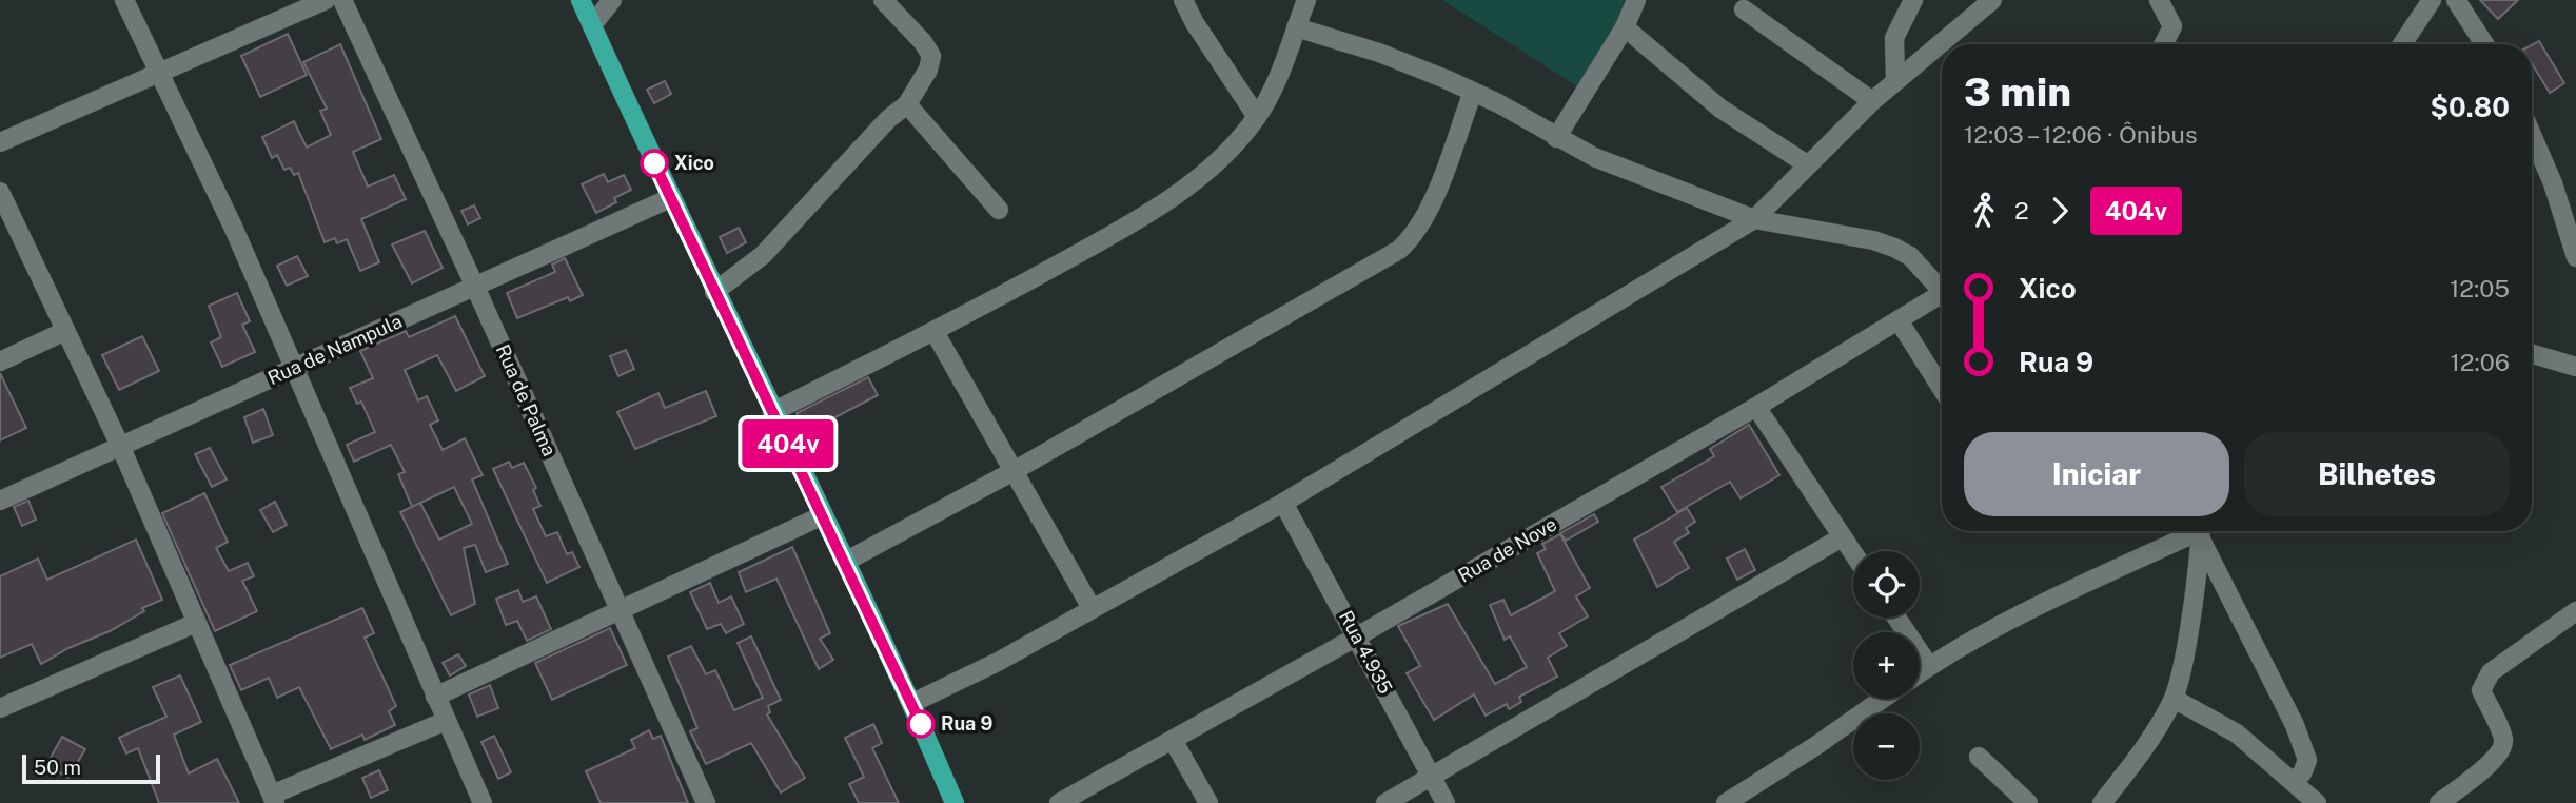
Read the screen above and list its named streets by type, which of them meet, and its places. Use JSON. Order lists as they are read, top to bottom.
{
  "streets": {
    "street": [
      "Rua de Nampula",
      "Rua de Palma",
      "Rua de Nove",
      "Rua 4.935"
    ]
  },
  "crossings": [
    ["Rua de Nampula", "Rua de Palma"],
    ["Rua de Nove", "Rua 4.935"]
  ],
  "places": ["Xico", "Rua 9"],
  "lines": ["bus line 404v"],
  "scale_bar": "50 m",
  "page": {
    "on_map": "404v",
    "heading": ["3 min", "12:03 – 12:06 · Ônibus", "$0.80"],
    "legs": ["2", "404v"],
    "list": [
      {
        "name": "Xico",
        "value": "12:05"
      },
      {
        "name": "Rua 9",
        "value": "12:06"
      }
    ],
    "buttons": ["Iniciar", "Bilhetes"],
    "map_buttons": ["+", "−"],
    "scale": "50 m"
  }
}
